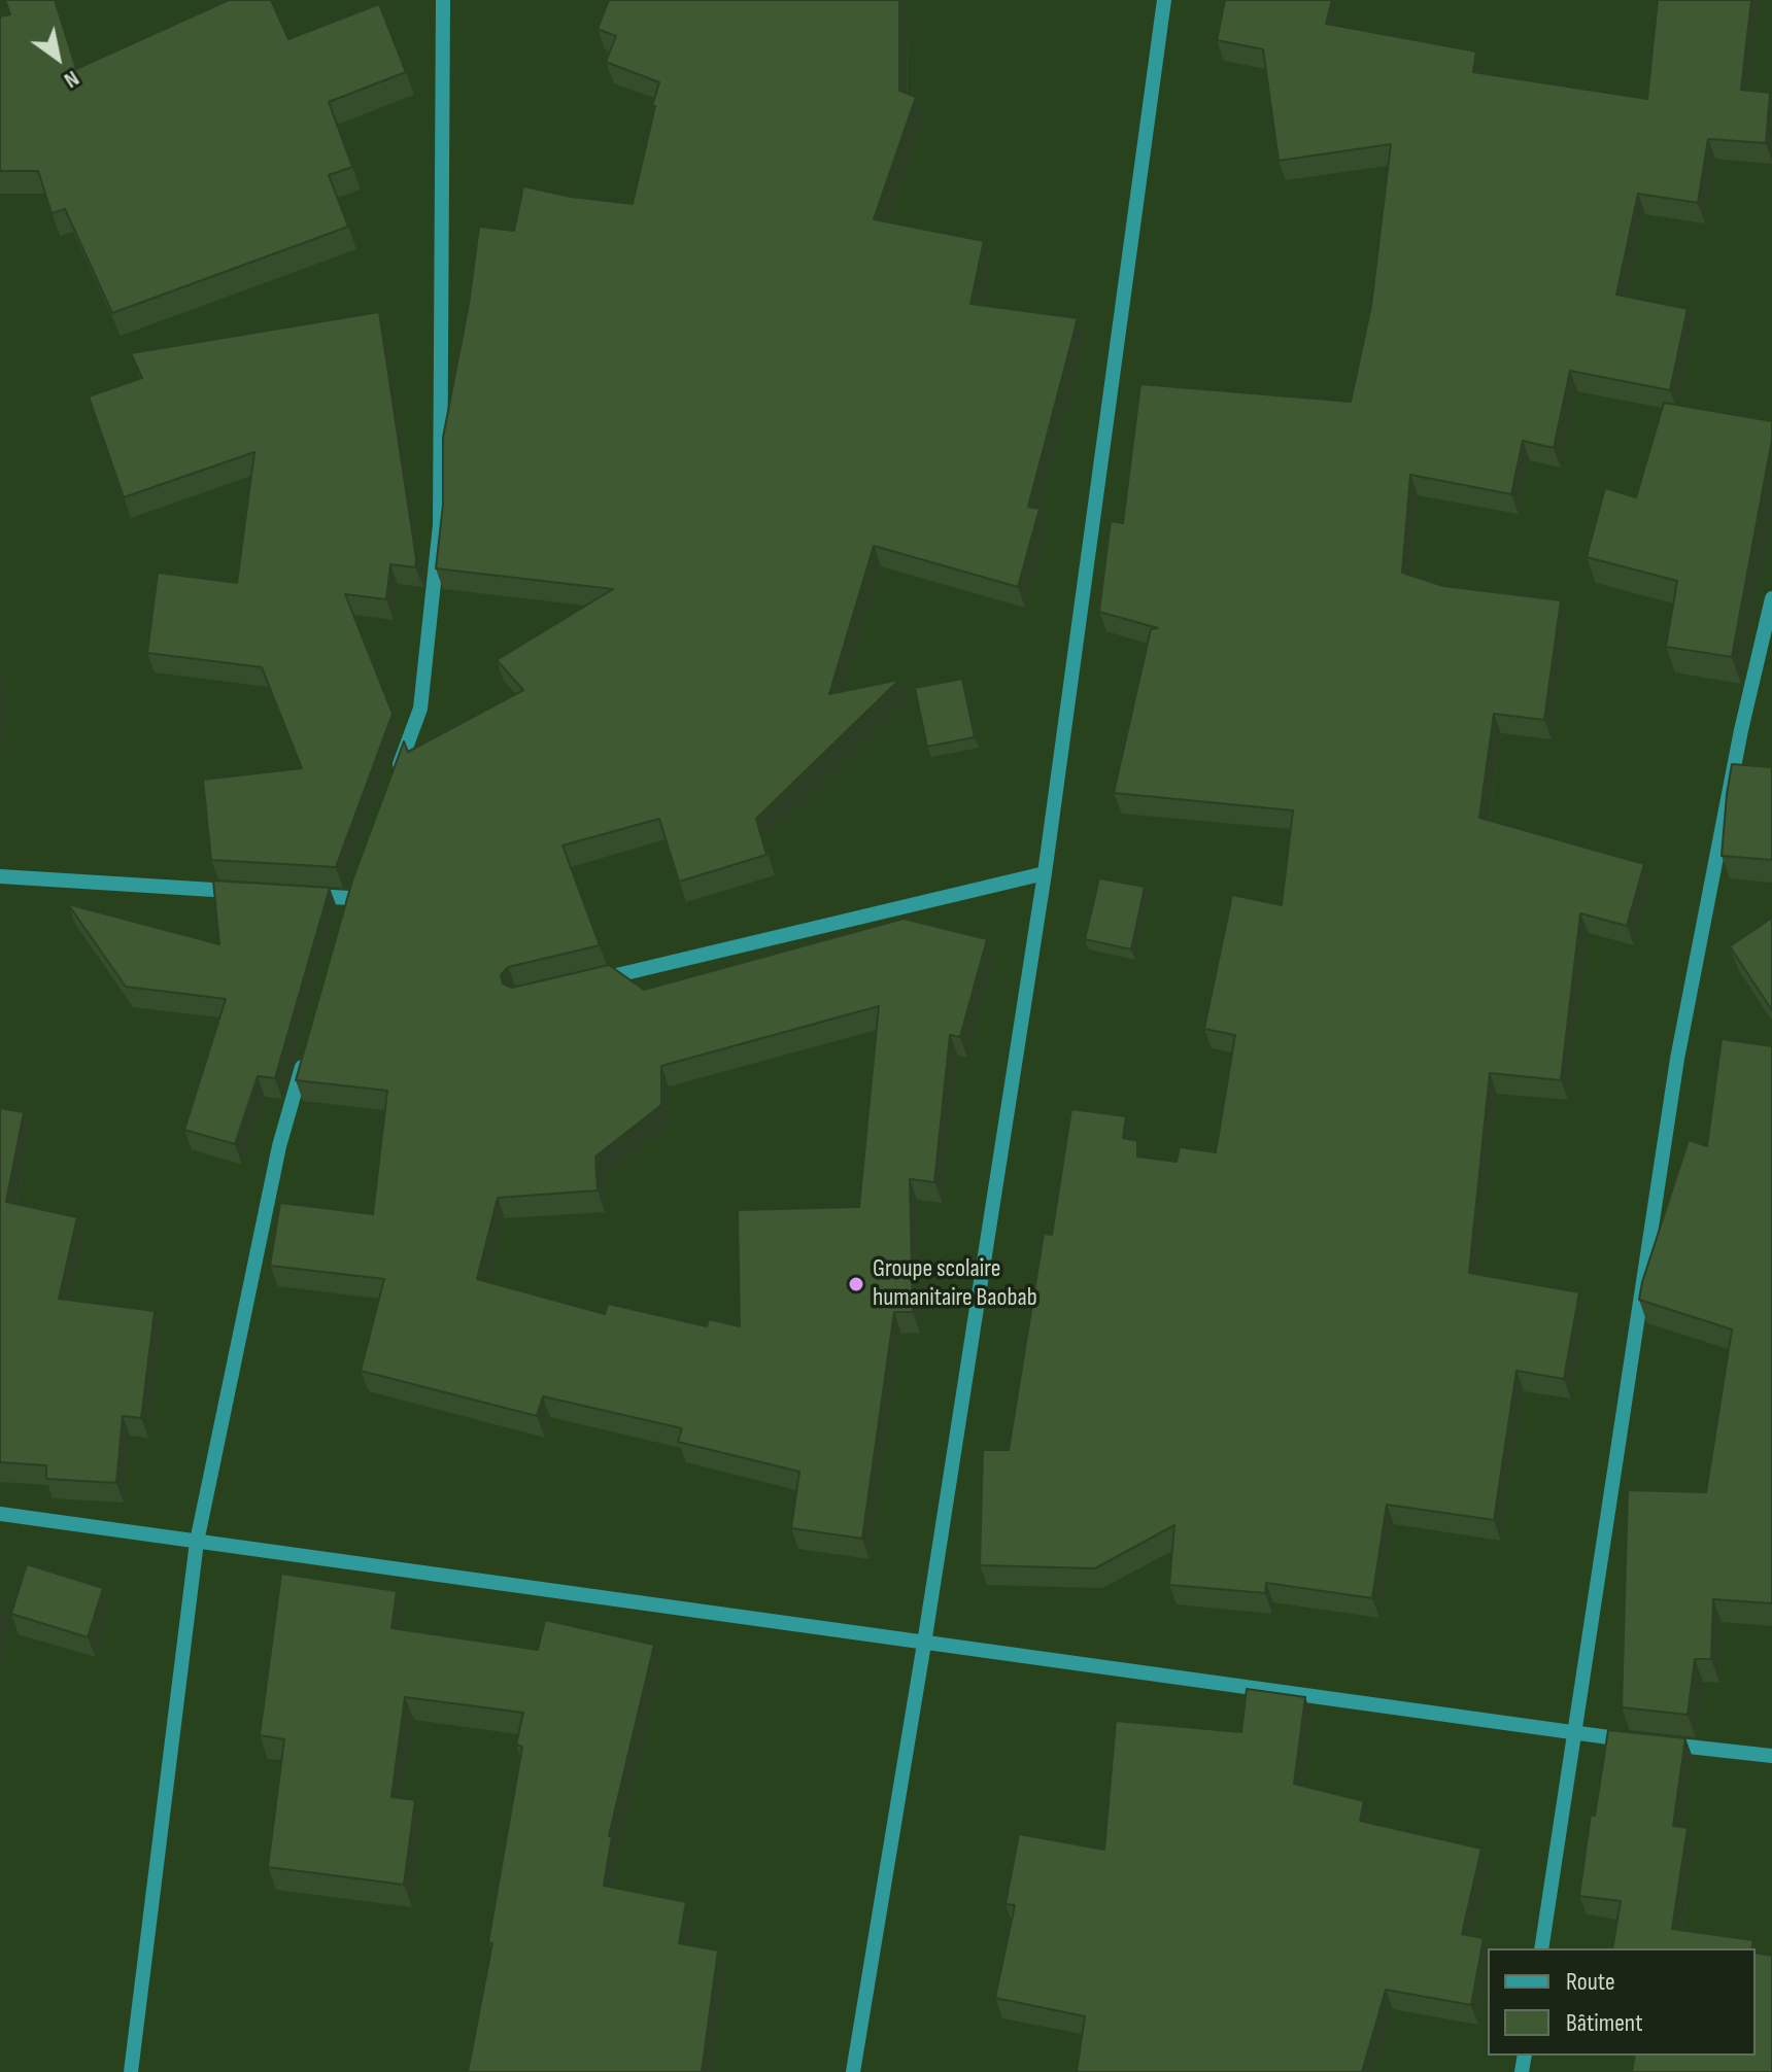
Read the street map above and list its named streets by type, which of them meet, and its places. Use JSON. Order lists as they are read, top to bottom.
{
  "places": ["Groupe scolaire humanitaire Baobab"],
  "legend": ["Route", "Bâtiment"],
  "north": "bottom right"
}
